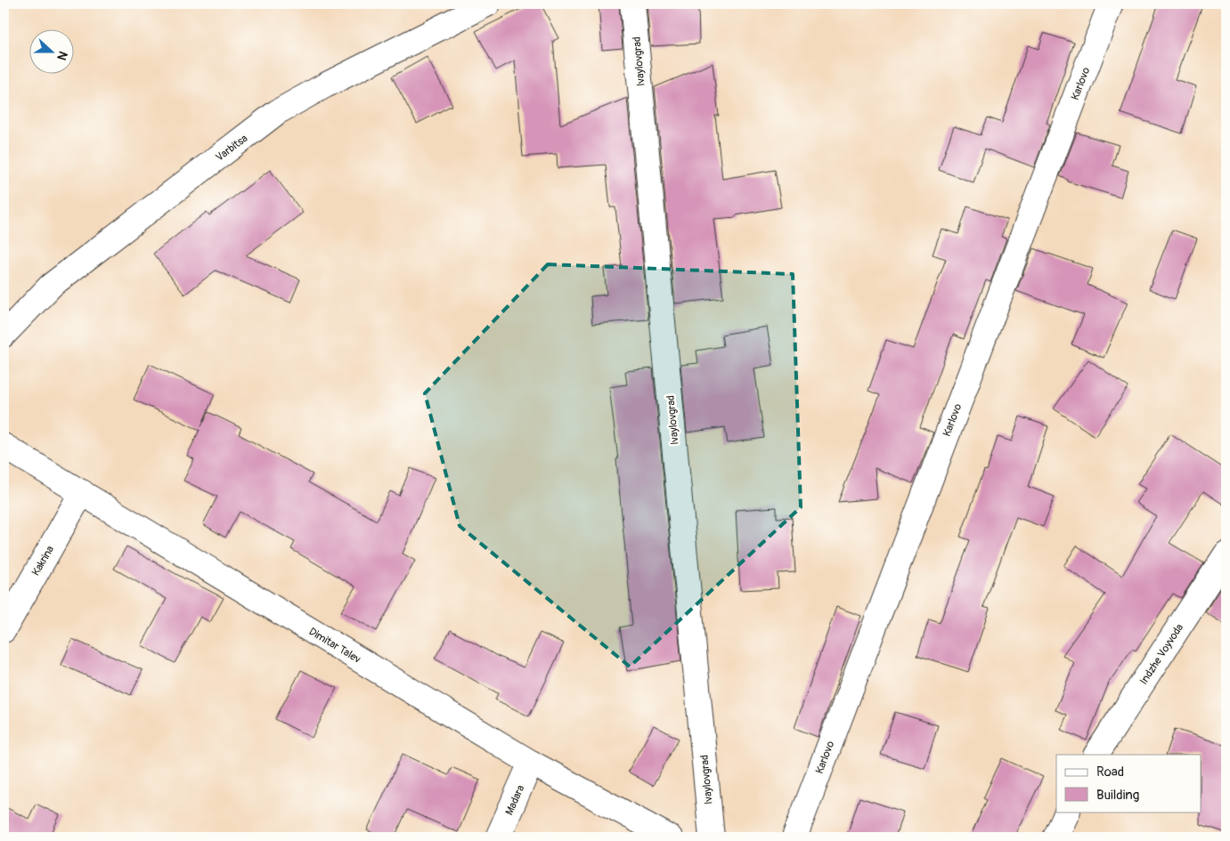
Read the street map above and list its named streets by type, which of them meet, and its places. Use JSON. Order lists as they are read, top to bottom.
{
  "streets": {
    "street": [
      "Ivaylovgrad",
      "Karlovo",
      "Varbitsa",
      "Kakrina",
      "Dimitar Talev",
      "Indzhe Voyvoda",
      "Madara"
    ]
  },
  "crossings": [
    ["Kakrina", "Dimitar Talev"],
    ["Dimitar Talev", "Madara"]
  ],
  "legend": ["Road", "Building"],
  "north": "right"
}
